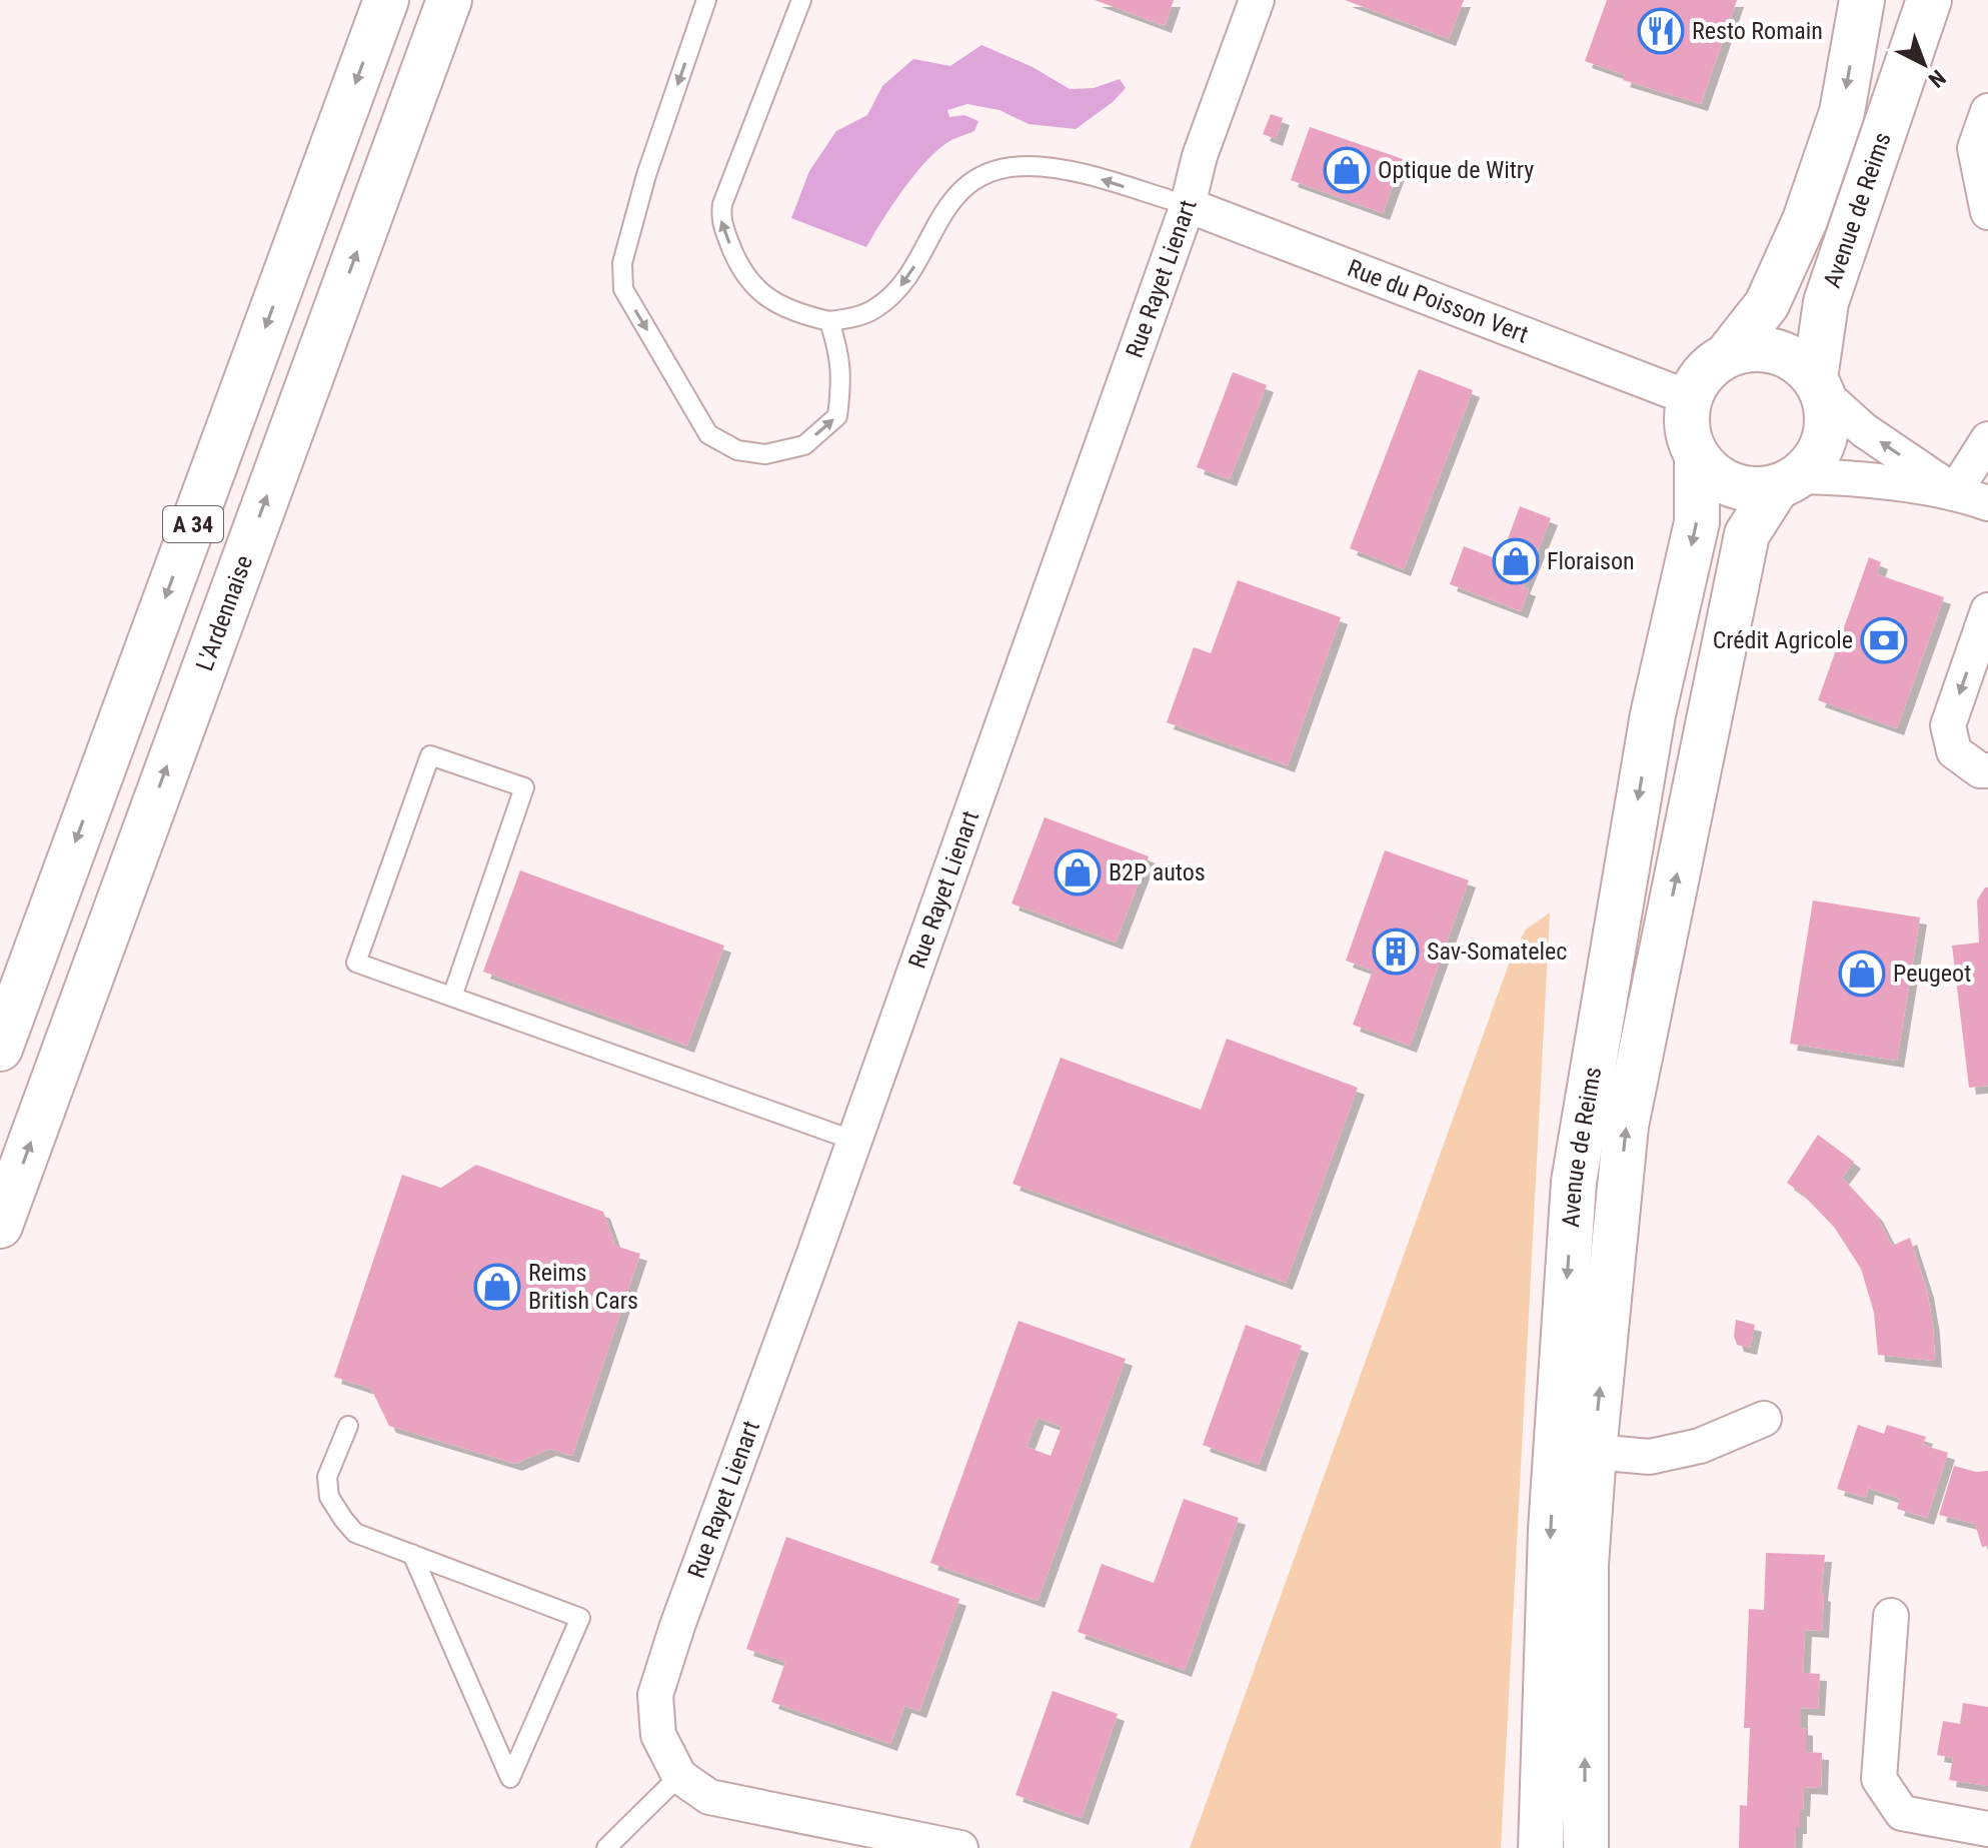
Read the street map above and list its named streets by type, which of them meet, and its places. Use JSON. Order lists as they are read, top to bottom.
{
  "streets": {
    "main road": ["Avenue de Reims", "A 34", "L'Ardennaise"],
    "street": ["Rue Rayet Lienart", "Rue du Poisson Vert"]
  },
  "crossings": [
    ["Avenue de Reims", "Rue du Poisson Vert"],
    ["Rue Rayet Lienart", "Rue du Poisson Vert"]
  ],
  "places": {
    "restaurant": ["Resto Romain"],
    "shop": [
      "Optique de Witry",
      "Floraison",
      "B2P autos",
      "Peugeot",
      "Reims British Cars"
    ],
    "bank": ["Crédit Agricole"],
    "building": ["Sav-Somatelec"]
  },
  "north": "bottom right"
}
